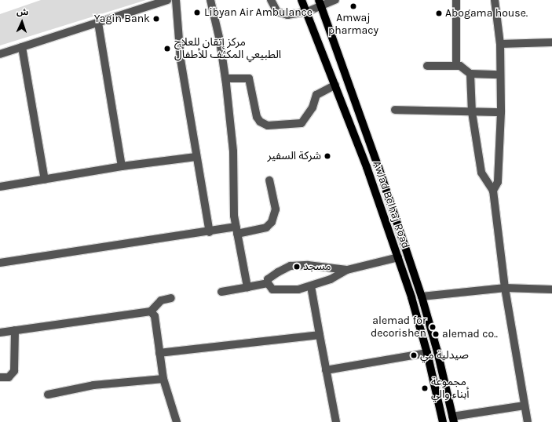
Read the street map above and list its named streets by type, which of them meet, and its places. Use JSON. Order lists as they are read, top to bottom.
{
  "streets": {
    "main road": ["Awlad Belhaj Road"]
  },
  "places": [
    "Amwaj pharmacy",
    "Libyan Air Ambulance",
    "Abogama house.",
    "Yagin Bank",
    "مركز إتقان للعلاج الطبيعي المكثف للأطفال",
    "شركة السفير",
    "مسجد",
    "alemad for decorishen",
    "alemad co..",
    "صيدلية مي",
    "مجموعة أبناء والي"
  ],
  "north": "top"
}
